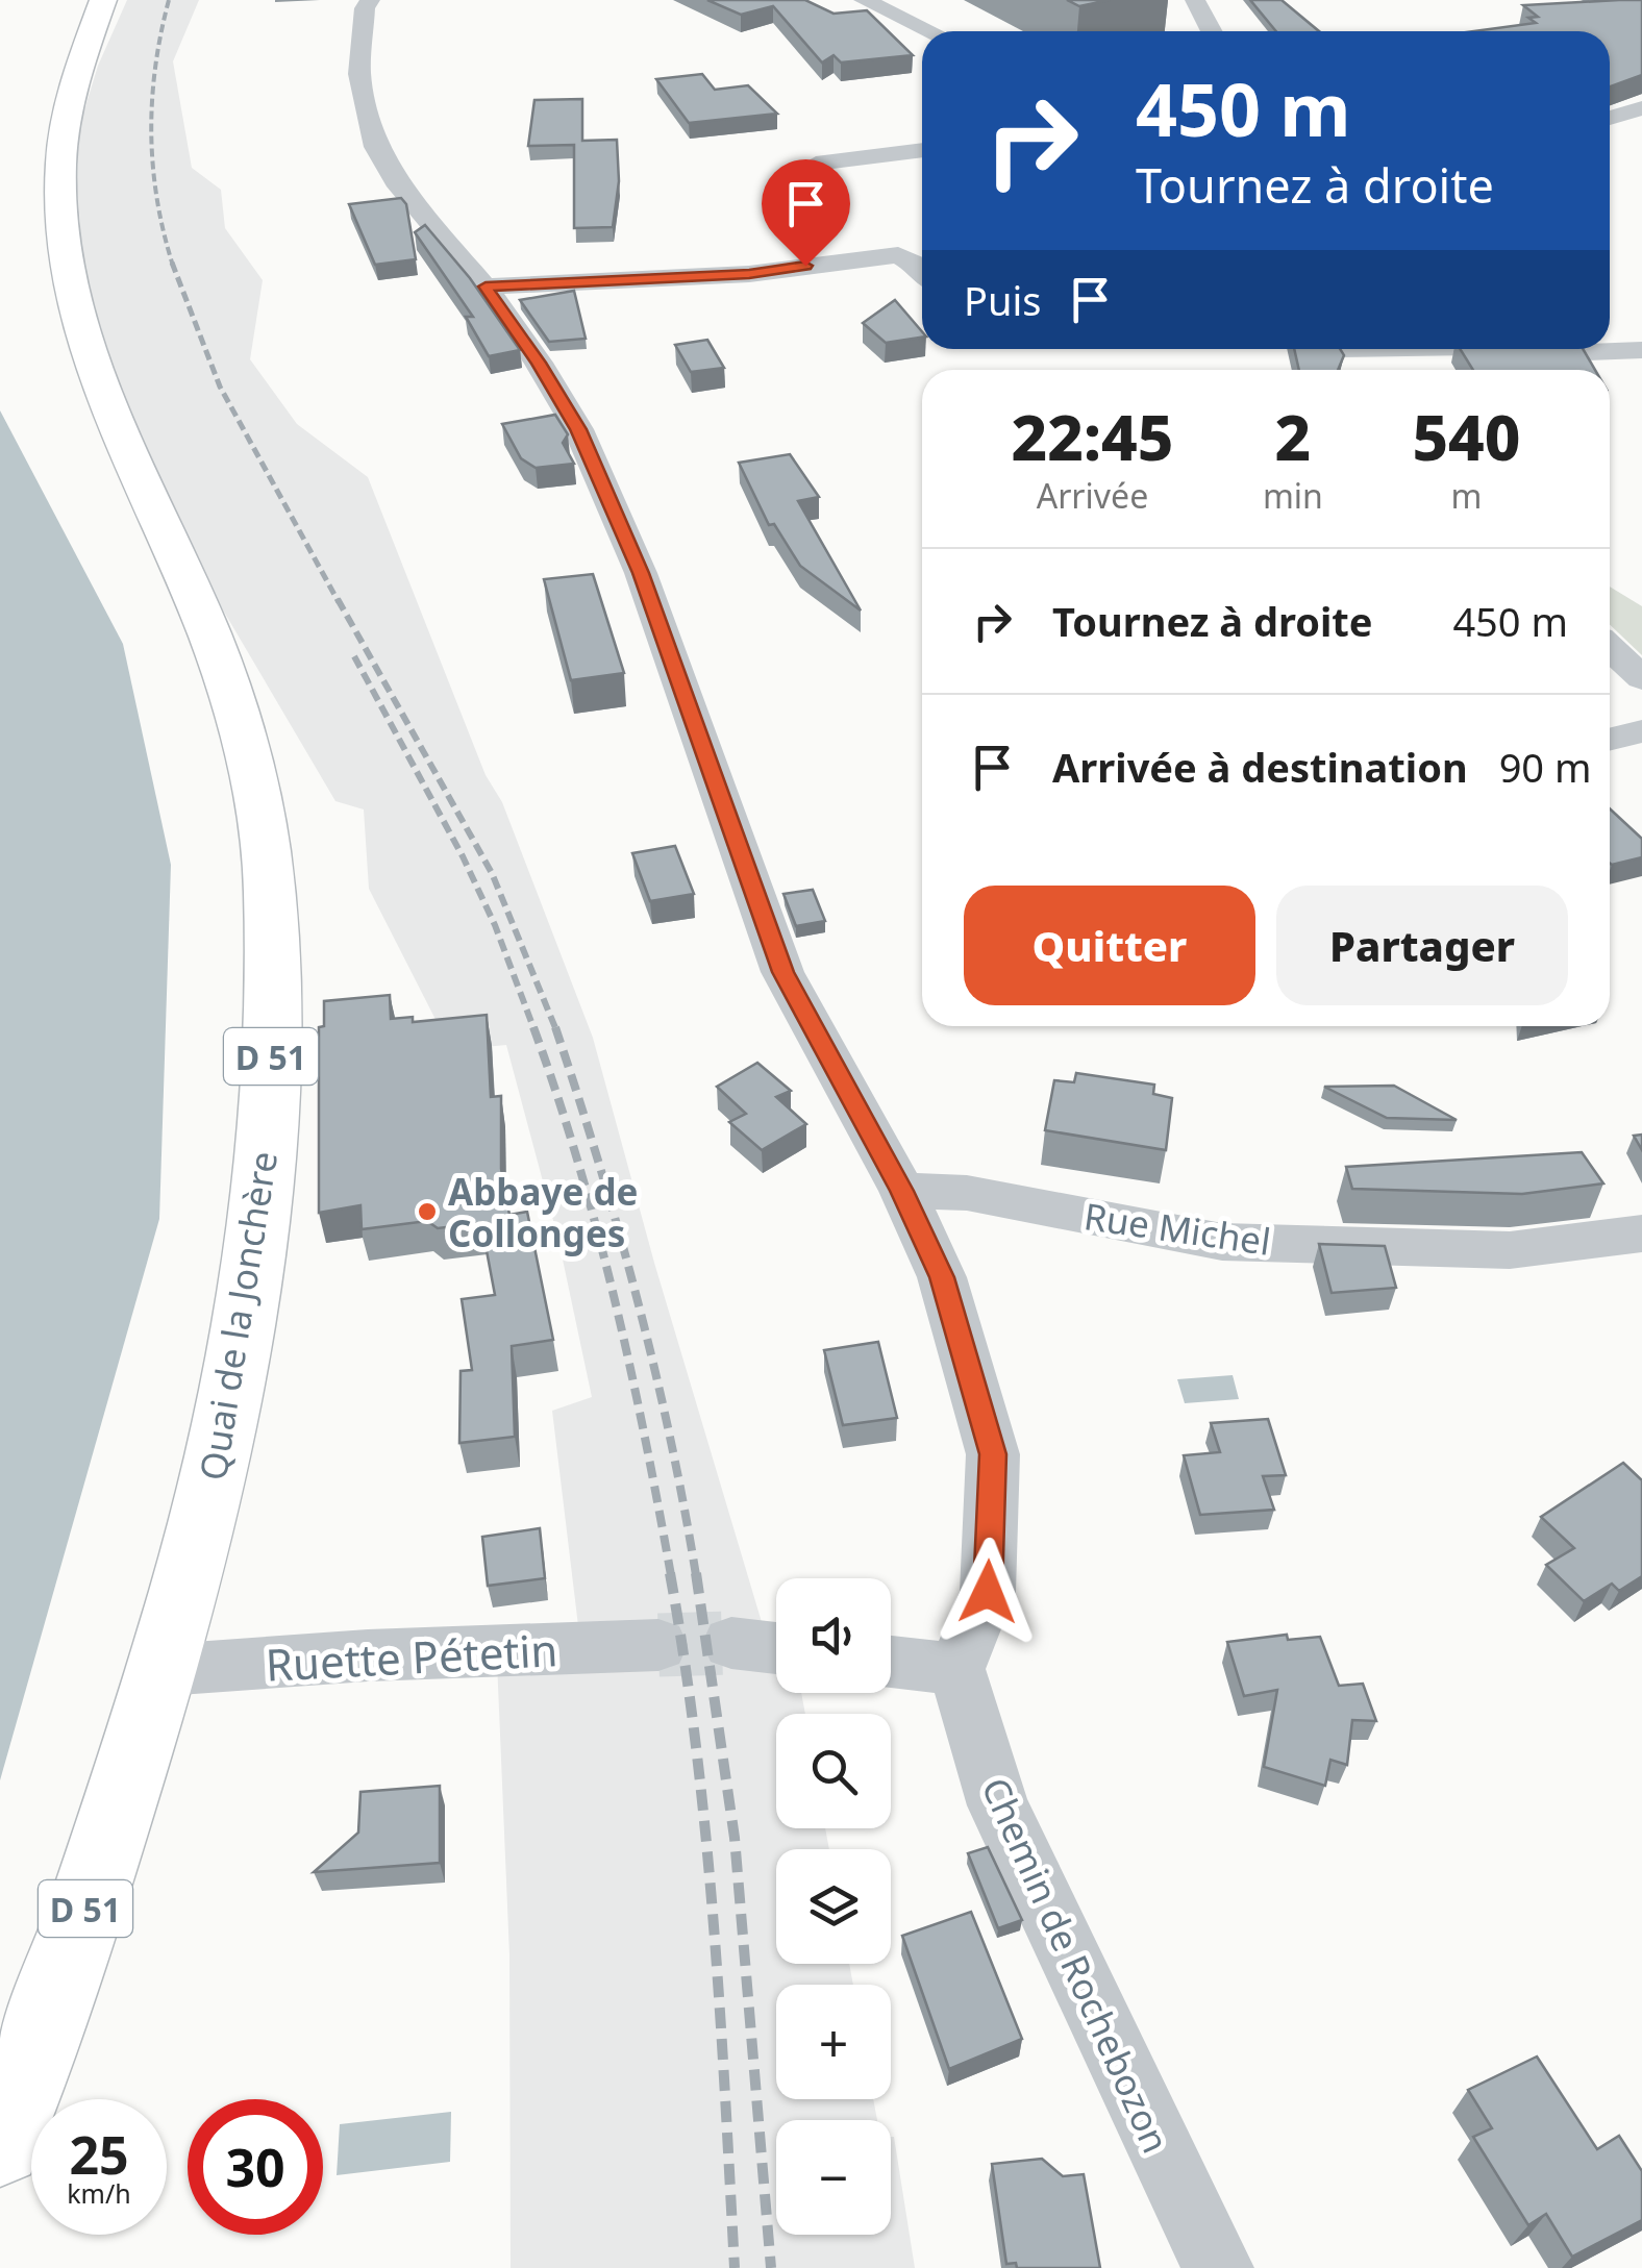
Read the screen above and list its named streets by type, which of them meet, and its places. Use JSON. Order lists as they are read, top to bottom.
{
  "streets": {
    "main road": ["D 51", "Quai de la Jonchère"],
    "street": ["Rue Michel", "Ruette Pétetin", "Chemin de Rochebozon"]
  },
  "crossings": [
    ["Quai de la Jonchère", "Ruette Pétetin"]
  ],
  "places": ["Abbaye de Collonges"],
  "page": {
    "turn": ["450 m", "Tournez à droite"],
    "then": "Puis",
    "eta": [
      "22:45",
      "Arrivée",
      "2",
      "min",
      "540",
      "m"
    ],
    "list": [
      {
        "name": "Tournez à droite",
        "value": "450 m"
      },
      {
        "name": "Arrivée à destination",
        "value": "90 m"
      }
    ],
    "buttons": ["Quitter", "Partager"],
    "map_buttons": ["+", "−"],
    "speed": "25 km/h",
    "limit": "30"
  }
}
